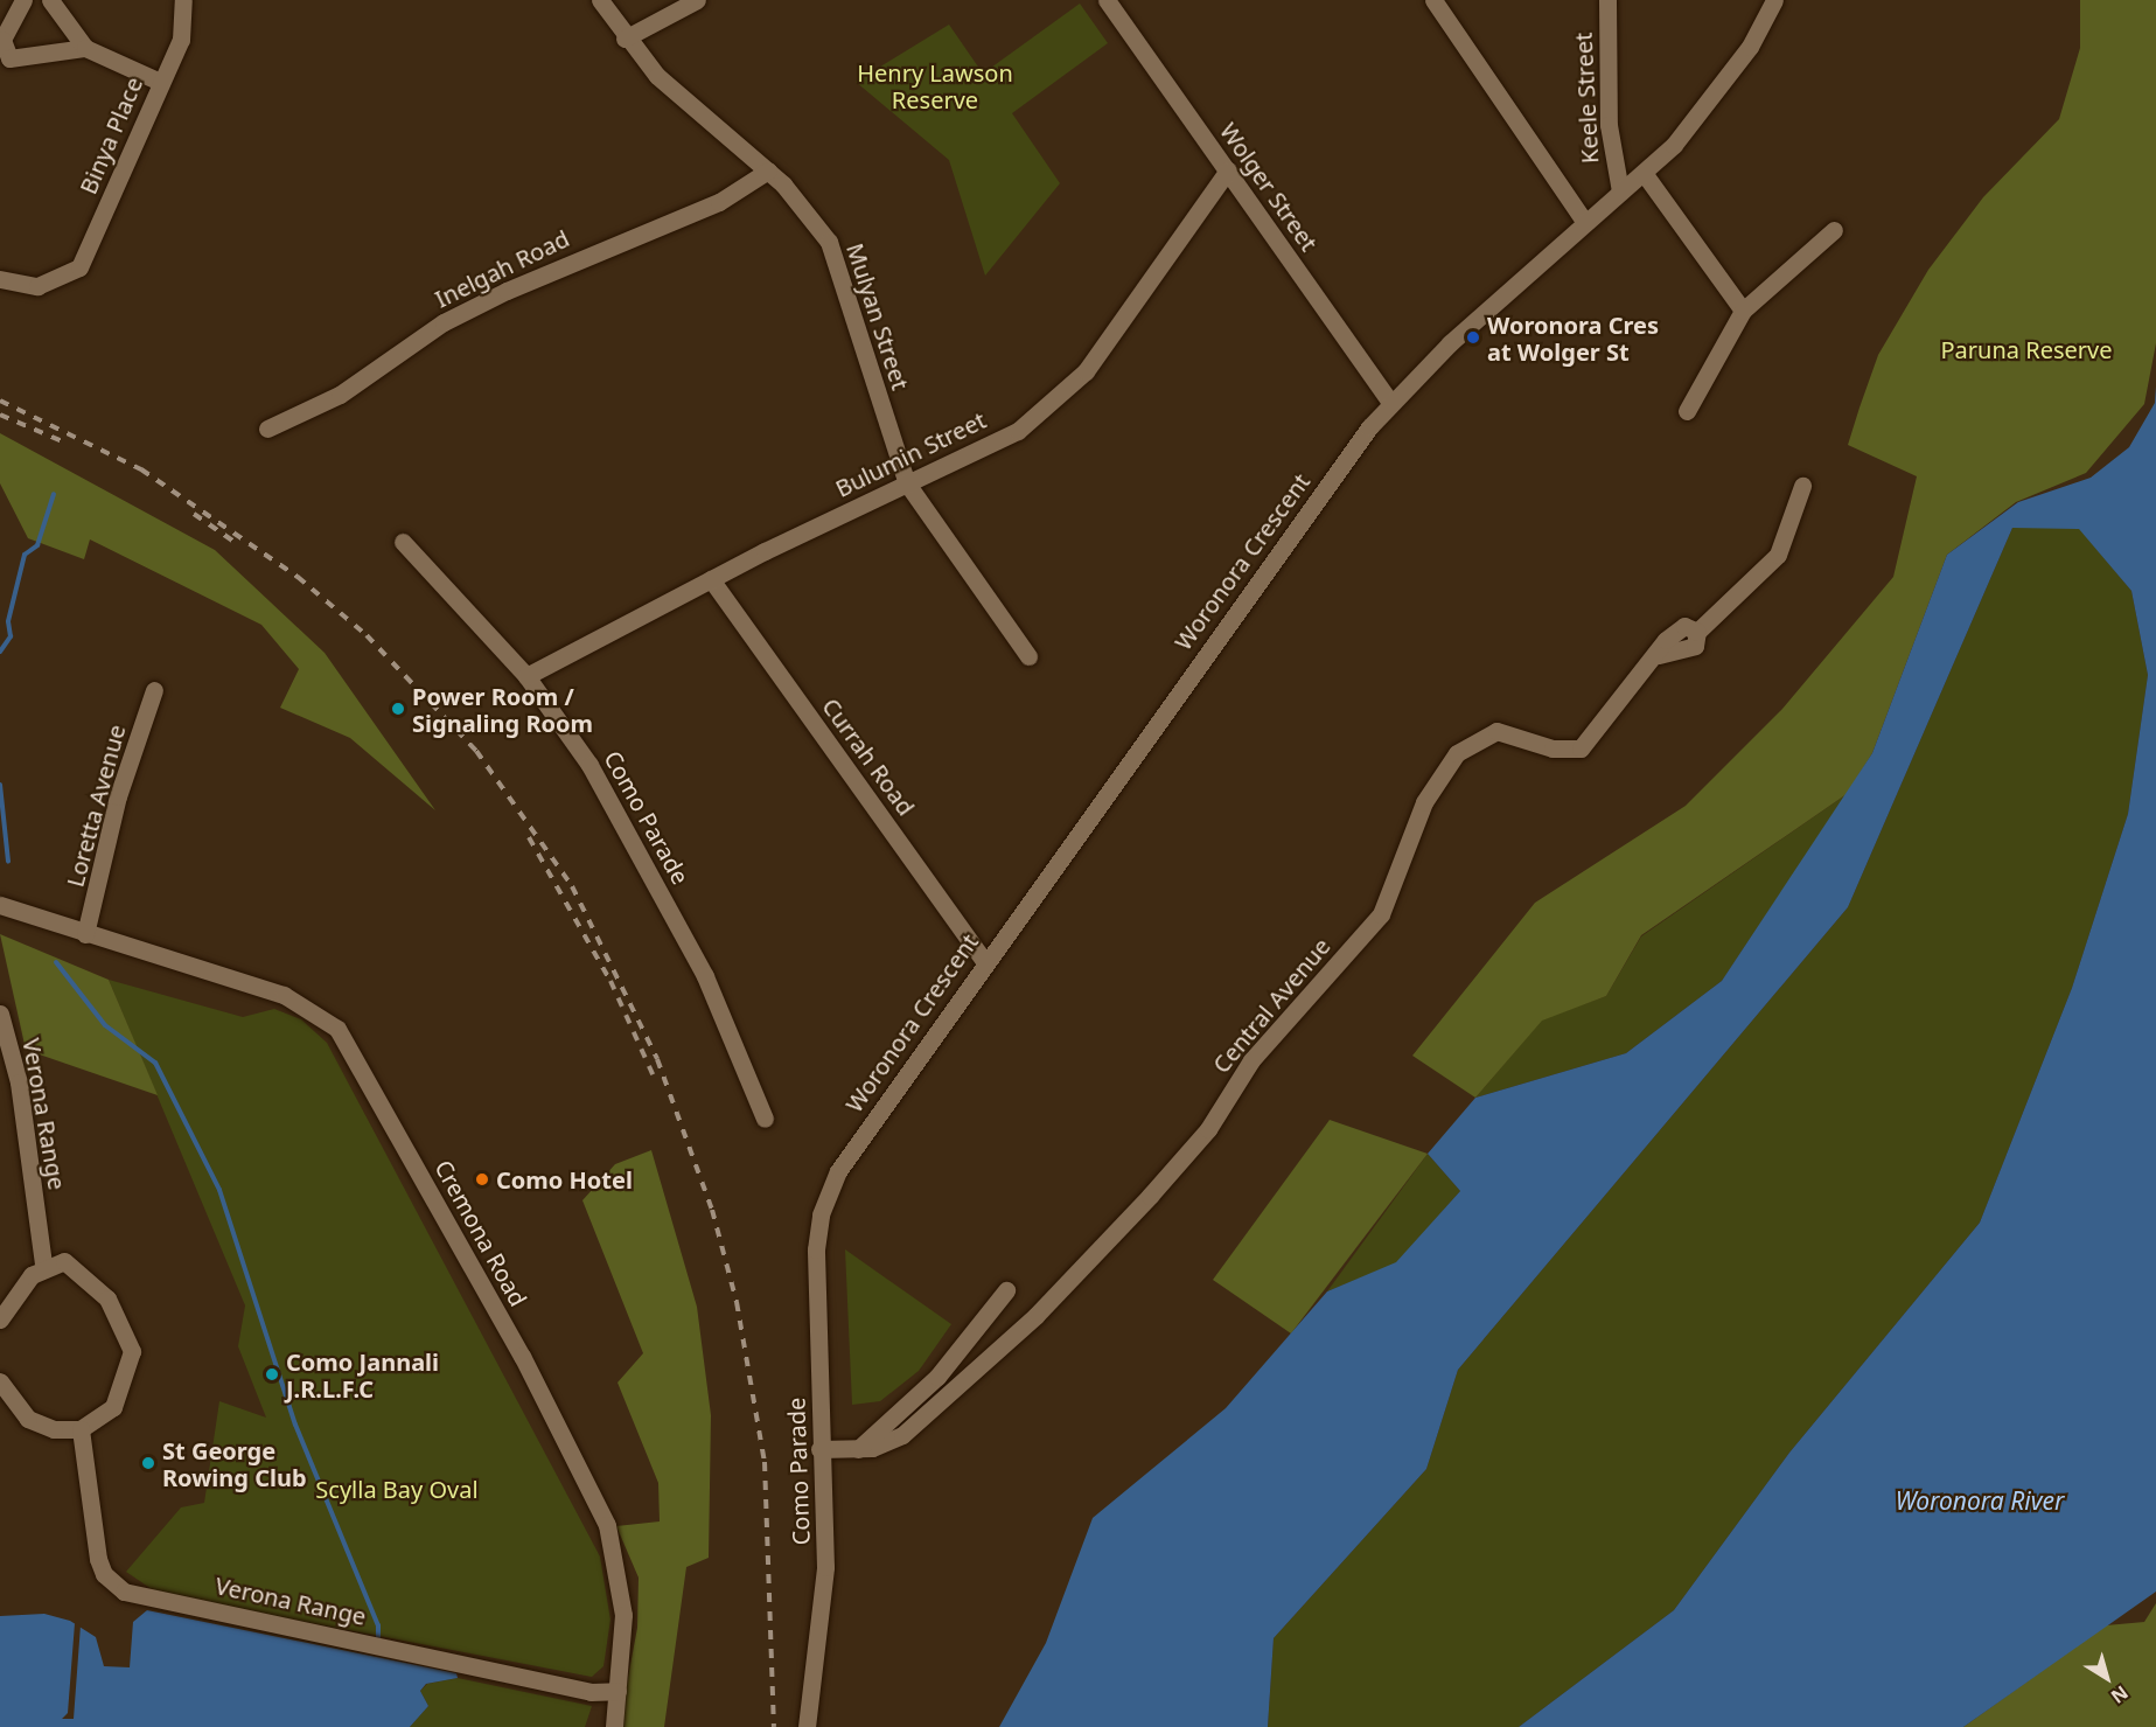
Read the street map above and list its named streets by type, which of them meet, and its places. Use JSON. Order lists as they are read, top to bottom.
{
  "streets": {
    "street": [
      "Keele Street",
      "Binya Place",
      "Wolger Street",
      "Inelgah Road",
      "Mulyan Street",
      "Bulumin Street",
      "Woronora Crescent",
      "Currah Road",
      "Loretta Avenue",
      "Como Parade",
      "Central Avenue",
      "Verona Range",
      "Cremona Road"
    ]
  },
  "crossings": [
    ["Keele Street", "Woronora Crescent"],
    ["Wolger Street", "Bulumin Street"],
    ["Wolger Street", "Woronora Crescent"],
    ["Inelgah Road", "Mulyan Street"],
    ["Mulyan Street", "Bulumin Street"],
    ["Bulumin Street", "Currah Road"],
    ["Bulumin Street", "Como Parade"],
    ["Woronora Crescent", "Currah Road"],
    ["Woronora Crescent", "Como Parade"],
    ["Loretta Avenue", "Cremona Road"],
    ["Como Parade", "Central Avenue"],
    ["Verona Range", "Cremona Road"]
  ],
  "water": ["Woronora River"],
  "parks": ["Henry Lawson Reserve", "Paruna Reserve", "Scylla Bay Oval"],
  "places": [
    "Woronora Cres at Wolger St",
    "Power Room / Signaling Room",
    "Como Hotel",
    "Como Jannali J.R.L.F.C",
    "St George Rowing Club"
  ],
  "north": "bottom right"
}
